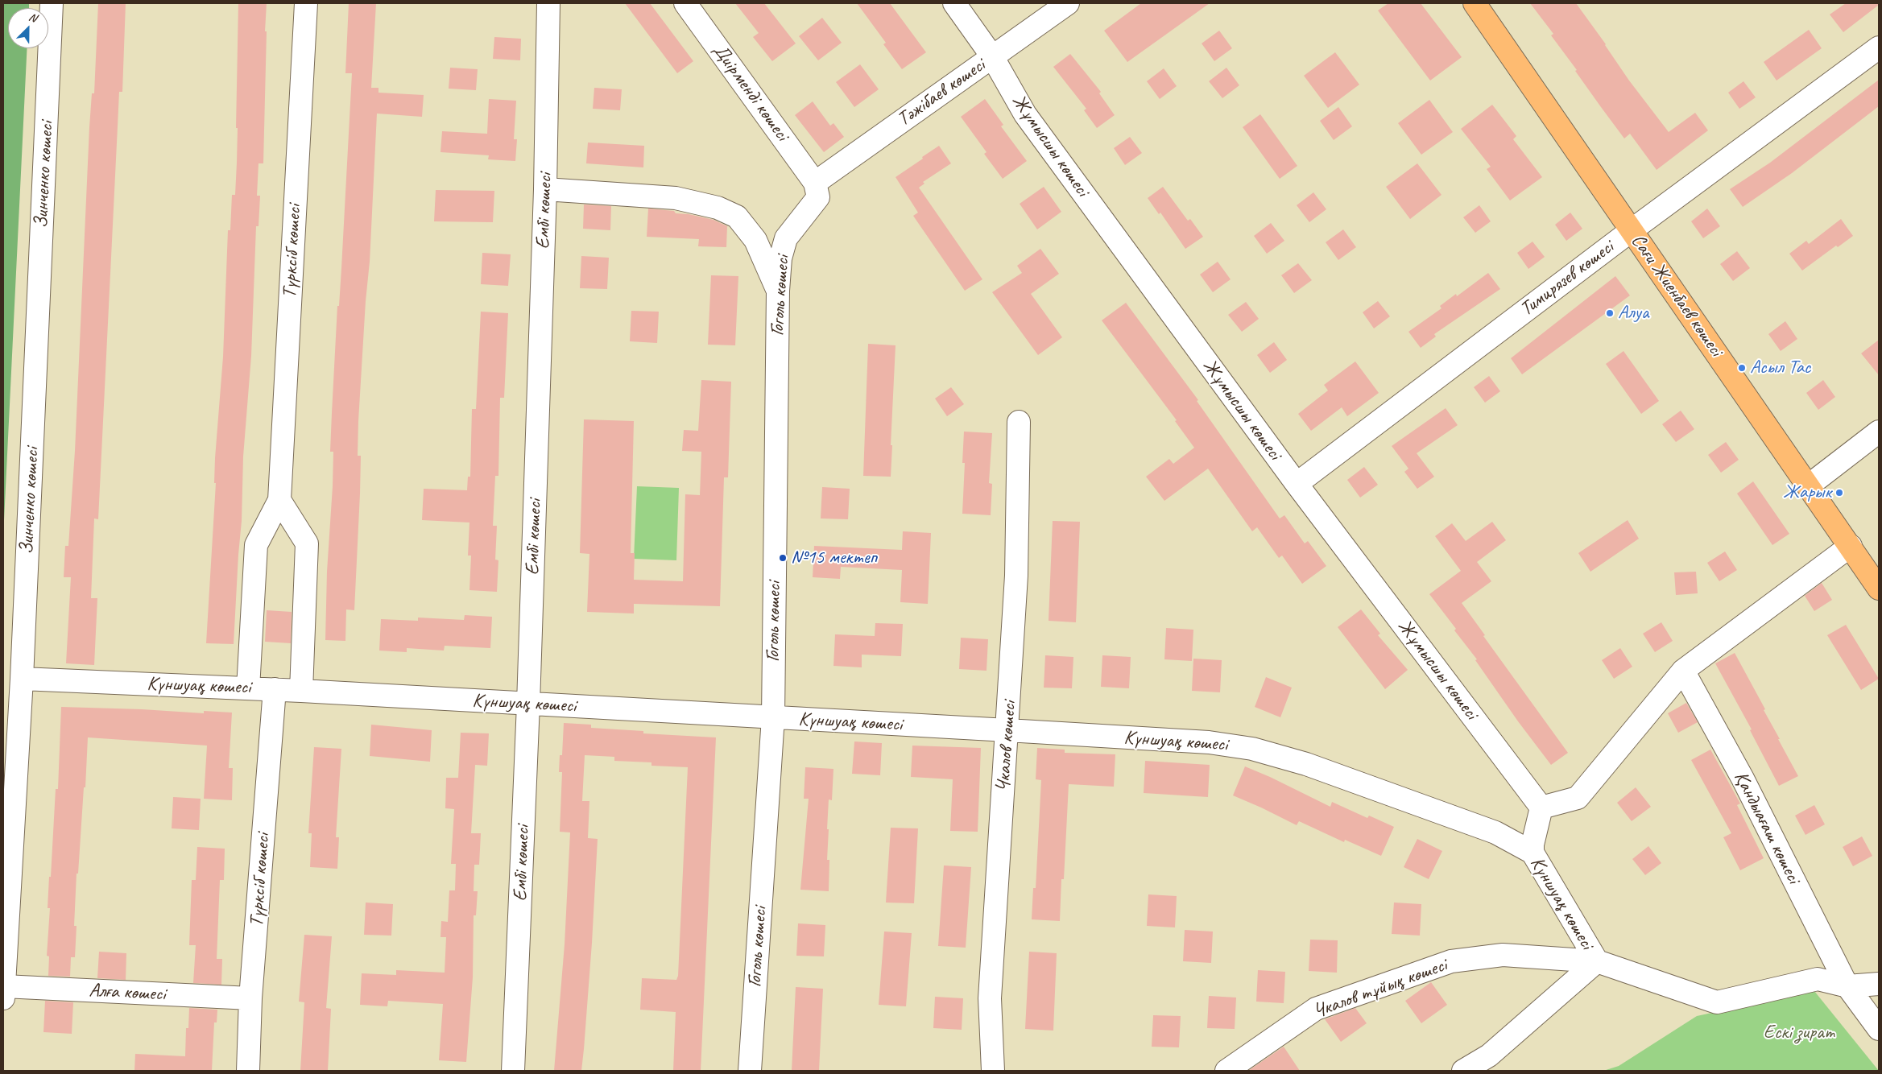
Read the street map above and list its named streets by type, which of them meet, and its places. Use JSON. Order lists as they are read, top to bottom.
{
  "streets": {
    "main road": ["Сағи Жиенбаев көшесі"],
    "street": [
      "Диірменді көшесі",
      "Тәжібаев көшесі",
      "Жұмысшы көшесі",
      "Зинченко көшесі",
      "Ембі көшесі",
      "Түрксіб көшесі",
      "Тимирязев көшесі",
      "Гоголь көшесі",
      "Күншуақ көшесі",
      "Чкалов көшесі",
      "Қандыағаш көшесі",
      "Чкалов тұйық көшесі",
      "Алға көшесі"
    ]
  },
  "crossings": [
    ["Диірменді көшесі", "Тәжібаев көшесі"],
    ["Диірменді көшесі", "Гоголь көшесі"],
    ["Тәжібаев көшесі", "Жұмысшы көшесі"],
    ["Тәжібаев көшесі", "Гоголь көшесі"],
    ["Жұмысшы көшесі", "Тимирязев көшесі"],
    ["Зинченко көшесі", "Күншуақ көшесі"],
    ["Зинченко көшесі", "Алға көшесі"],
    ["Ембі көшесі", "Күншуақ көшесі"],
    ["Түрксіб көшесі", "Күншуақ көшесі"],
    ["Түрксіб көшесі", "Алға көшесі"],
    ["Тимирязев көшесі", "Сағи Жиенбаев көшесі"],
    ["Гоголь көшесі", "Күншуақ көшесі"],
    ["Күншуақ көшесі", "Чкалов көшесі"],
    ["Күншуақ көшесі", "Чкалов тұйық көшесі"],
    ["Қандыағаш көшесі", "Чкалов тұйық көшесі"]
  ],
  "parks": ["Ескі зират"],
  "places": [
    "Алуа",
    "Асыл Тас",
    "Жарык",
    "№15 мектеп"
  ],
  "north": "top right"
}
